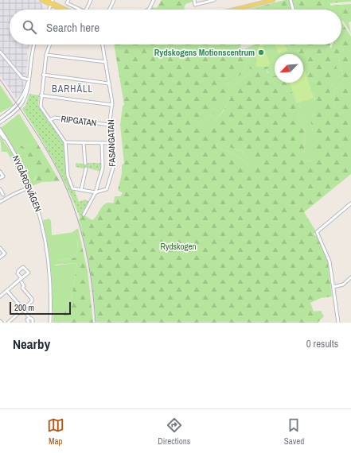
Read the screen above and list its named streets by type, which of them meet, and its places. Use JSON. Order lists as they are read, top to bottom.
{
  "streets": {
    "street": ["RIPGATAN", "FASANGATAN", "NYGÅRDSVÄGEN"]
  },
  "crossings": [
    ["RIPGATAN", "FASANGATAN"]
  ],
  "districts": ["BARHÄLL"],
  "parks": ["Rydskogen"],
  "places": ["Rydskogens Motionscentrum"],
  "scale_bar": "200 m",
  "north": "bottom left",
  "page": {
    "search": "Search here",
    "scale": "200 m",
    "heading": ["Nearby", "0 results"],
    "nav": ["Map", "Directions", "Saved"]
  }
}
